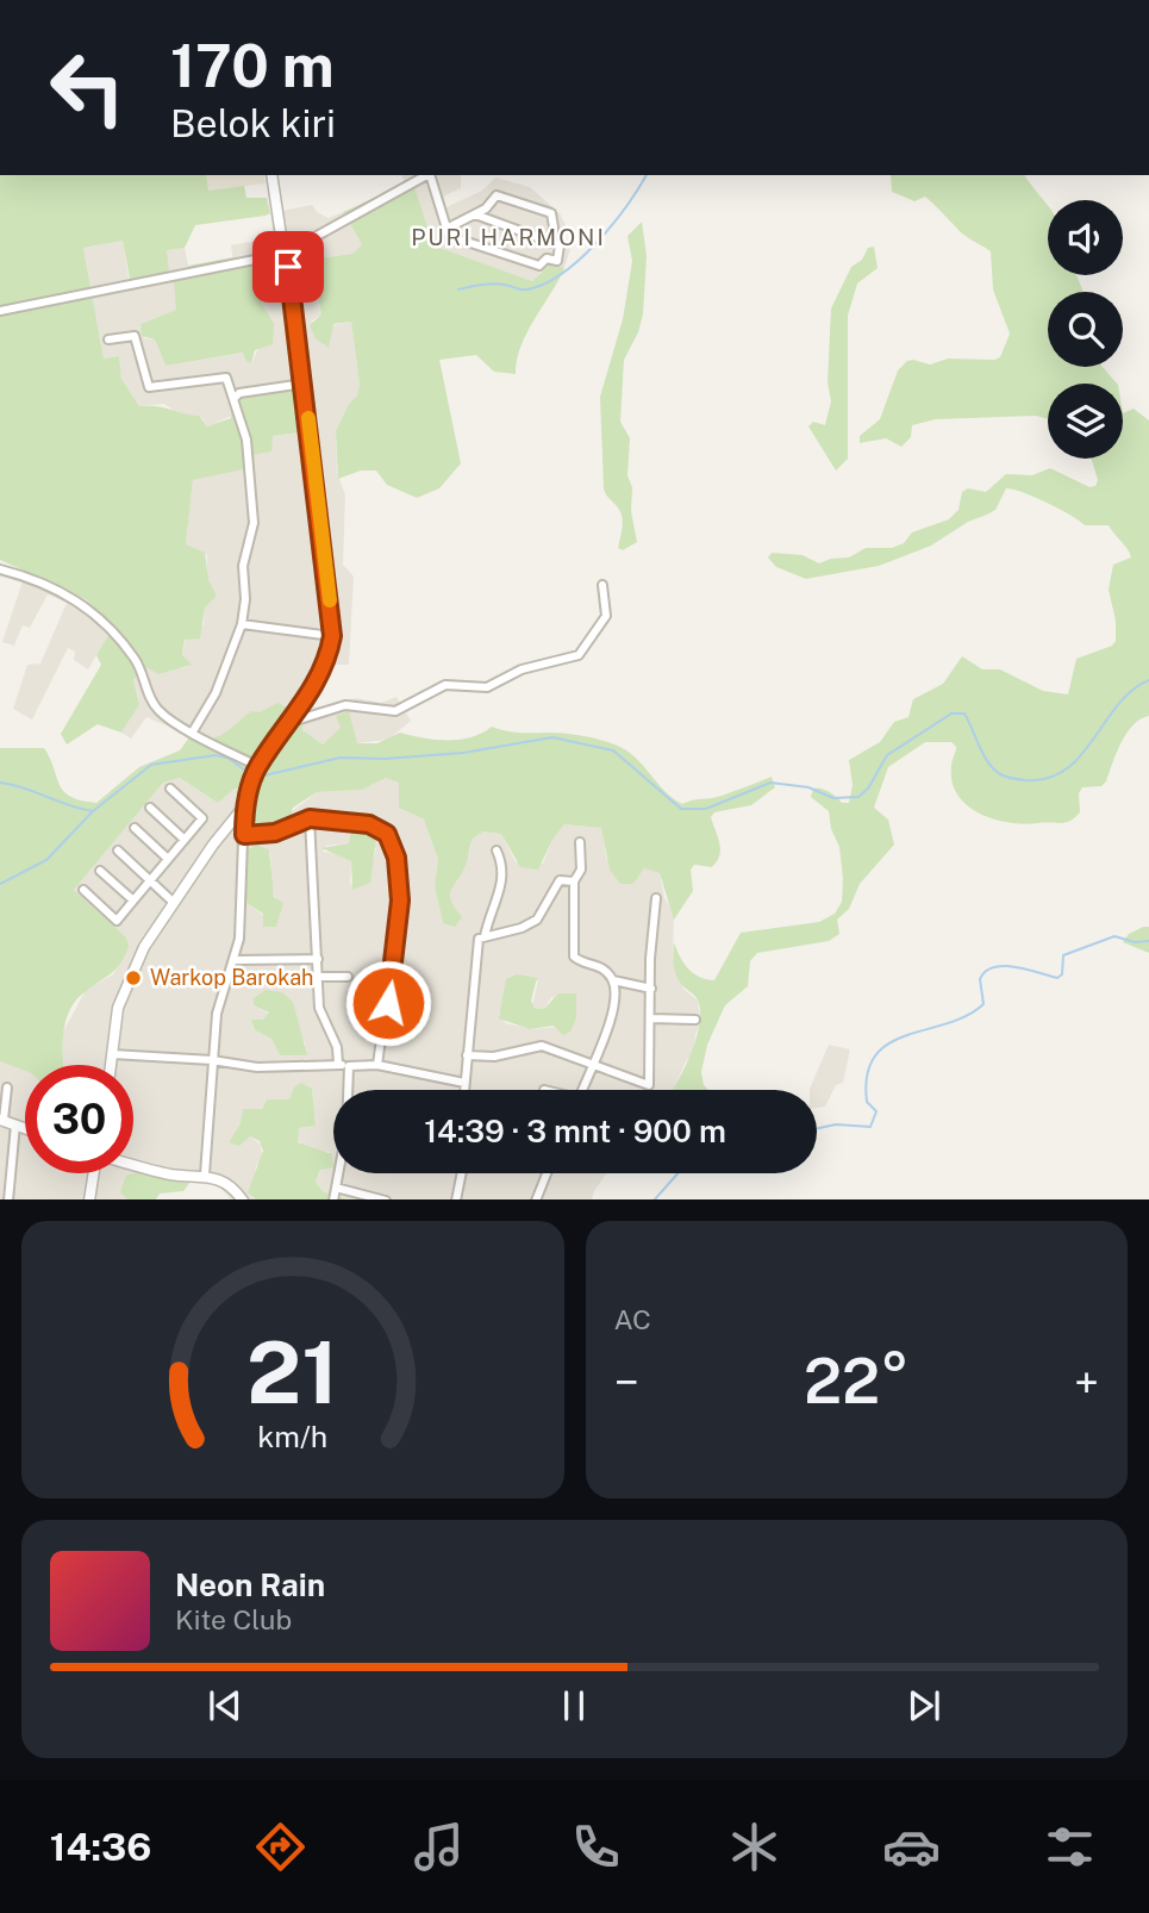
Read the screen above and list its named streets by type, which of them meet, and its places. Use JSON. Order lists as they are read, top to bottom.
{
  "districts": ["PURI HARMONI"],
  "places": ["Warkop Barokah"],
  "page": {
    "turn": ["170 m", "Belok kiri"],
    "limit": "30",
    "trip": "14:39 · 3 mnt · 900 m",
    "tile": "AC",
    "heat": ["−", "22°", "+"],
    "song": ["Neon Rain", "Kite Club"],
    "tabs": "14:36",
    "gauge": ["21", "km/h"]
  }
}
